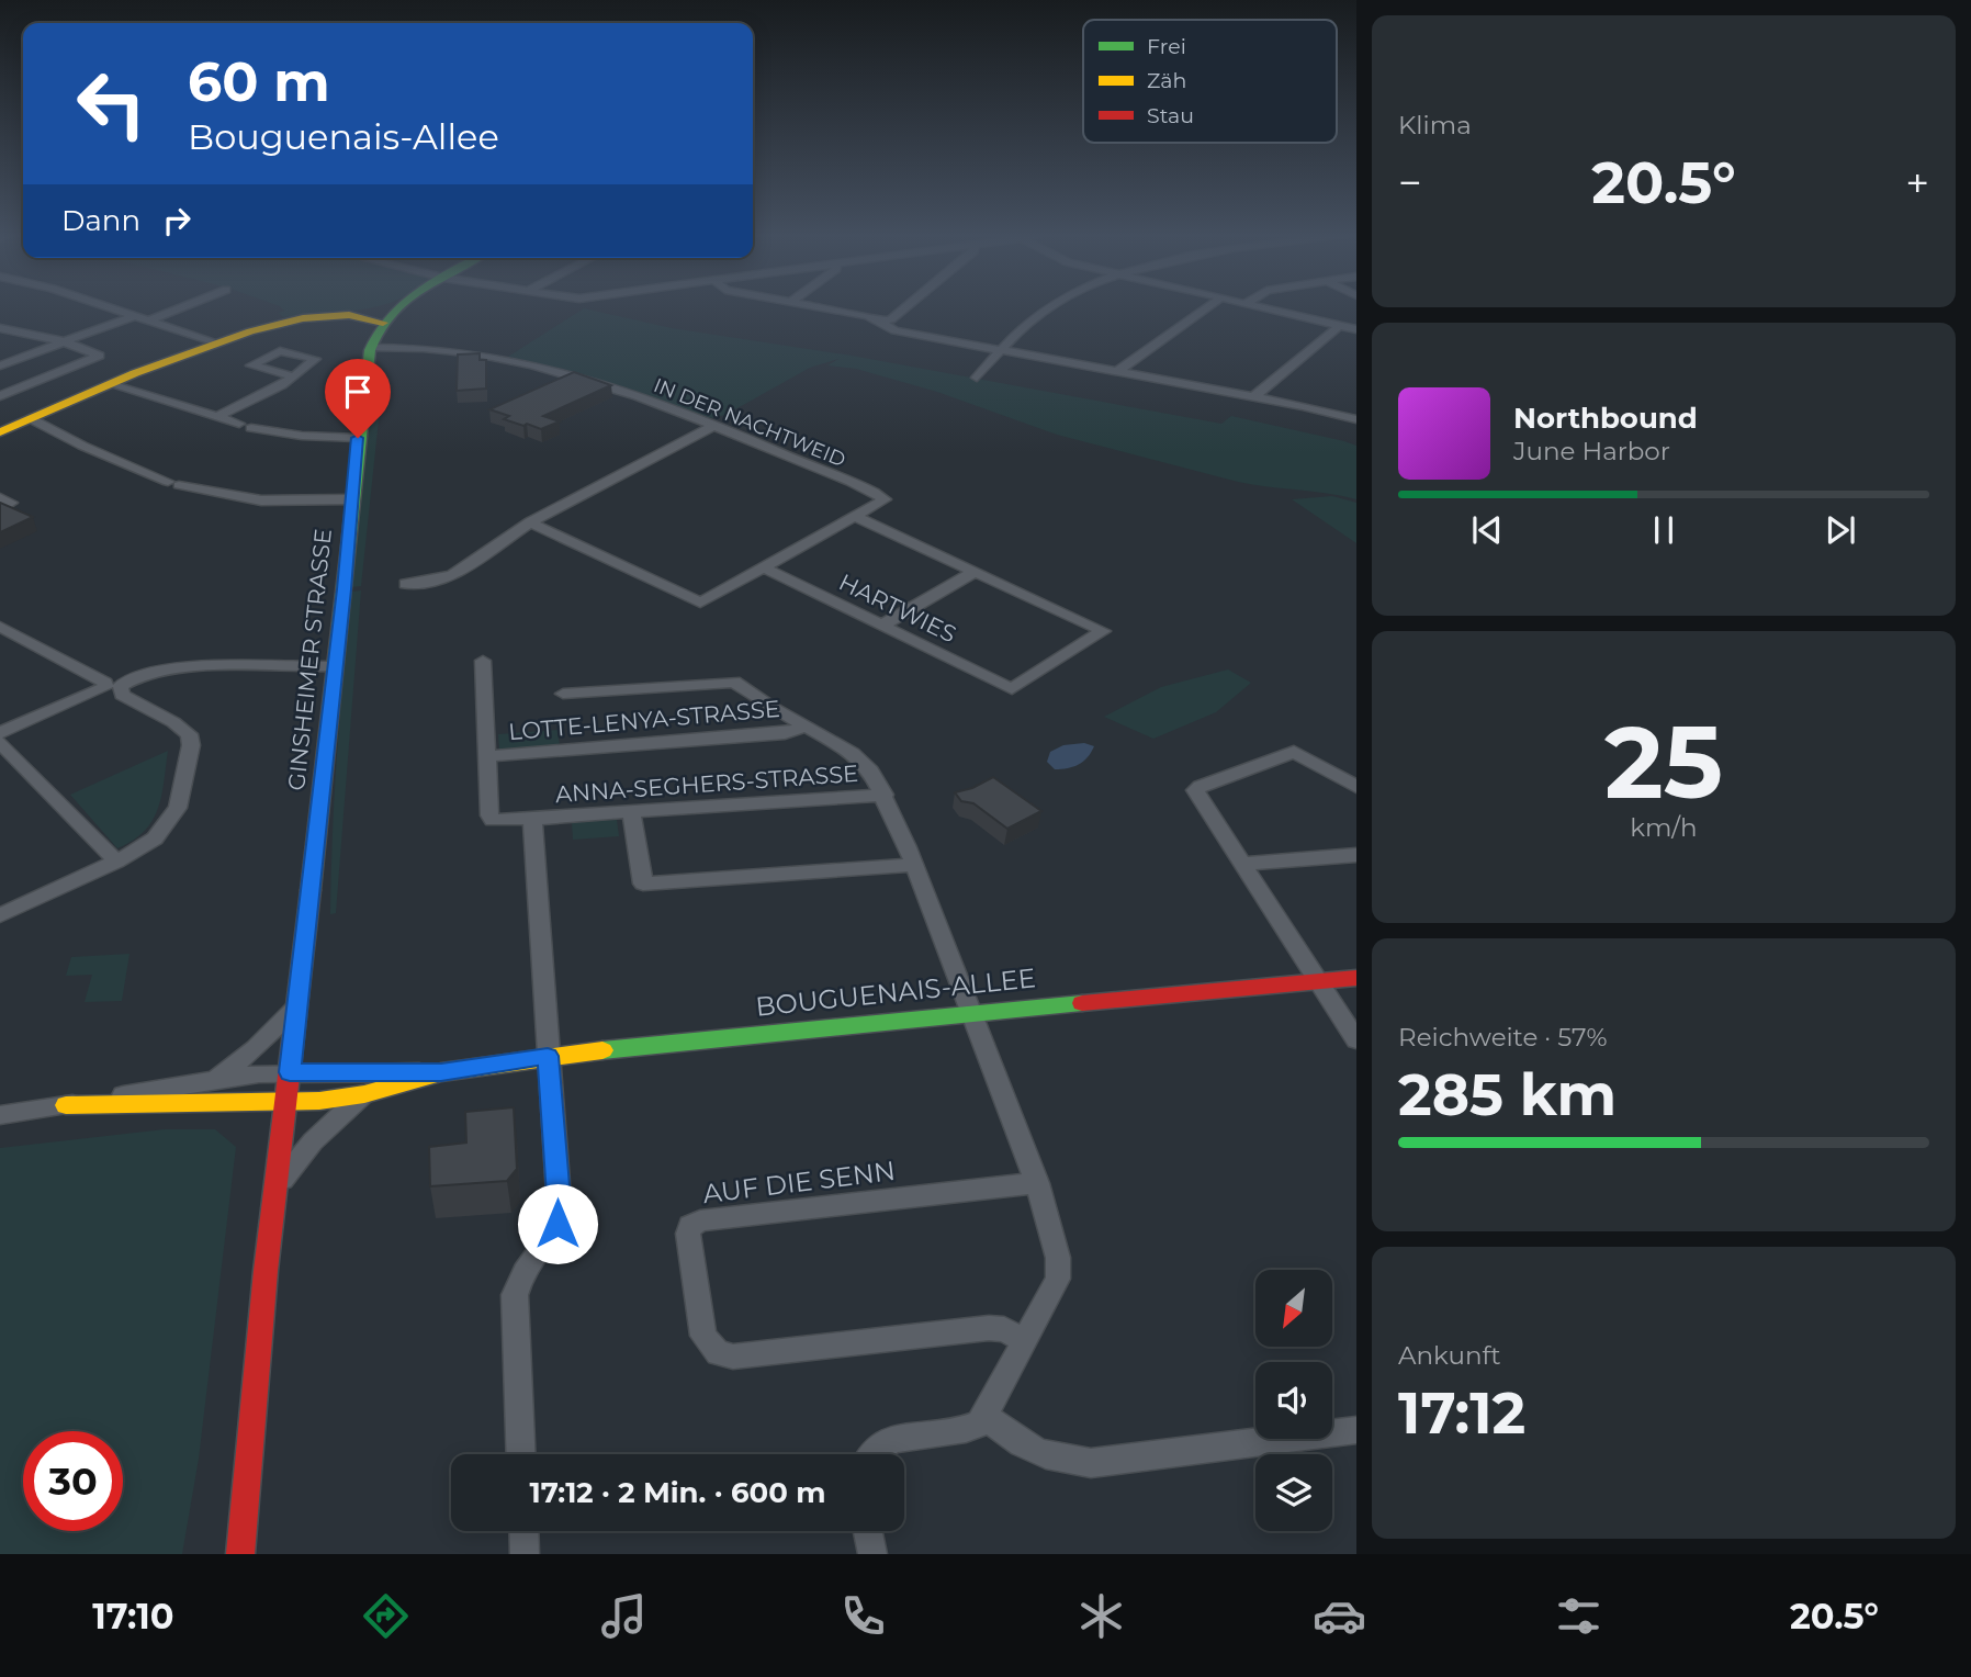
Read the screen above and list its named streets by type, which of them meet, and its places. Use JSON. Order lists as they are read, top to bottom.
{
  "streets": {
    "main road": ["GINSHEIMER STRASSE", "BOUGUENAIS-ALLEE"],
    "street": [
      "IN DER NACHTWEID",
      "HARTWIES",
      "LOTTE-LENYA-STRASSE",
      "ANNA-SEGHERS-STRASSE",
      "AUF DIE SENN"
    ]
  },
  "crossings": [
    ["IN DER NACHTWEID", "GINSHEIMER STRASSE"],
    ["GINSHEIMER STRASSE", "BOUGUENAIS-ALLEE"],
    ["LOTTE-LENYA-STRASSE", "ANNA-SEGHERS-STRASSE"]
  ],
  "legend": ["Frei", "Zäh", "Stau"],
  "north": "bottom left",
  "page": {
    "tile": [
      "Klima",
      ["25", "km/h"],
      ["Reichweite · 57%", "285 km"],
      ["Ankunft", "17:12"]
    ],
    "turn": ["60 m", "Bouguenais-Allee"],
    "heat": ["−", "20.5°", "+"],
    "then": "Dann",
    "song": ["Northbound", "June Harbor"],
    "limit": "30",
    "trip": "17:12 · 2 Min. · 600 m",
    "tabs": ["17:10", "20.5°"]
  }
}
